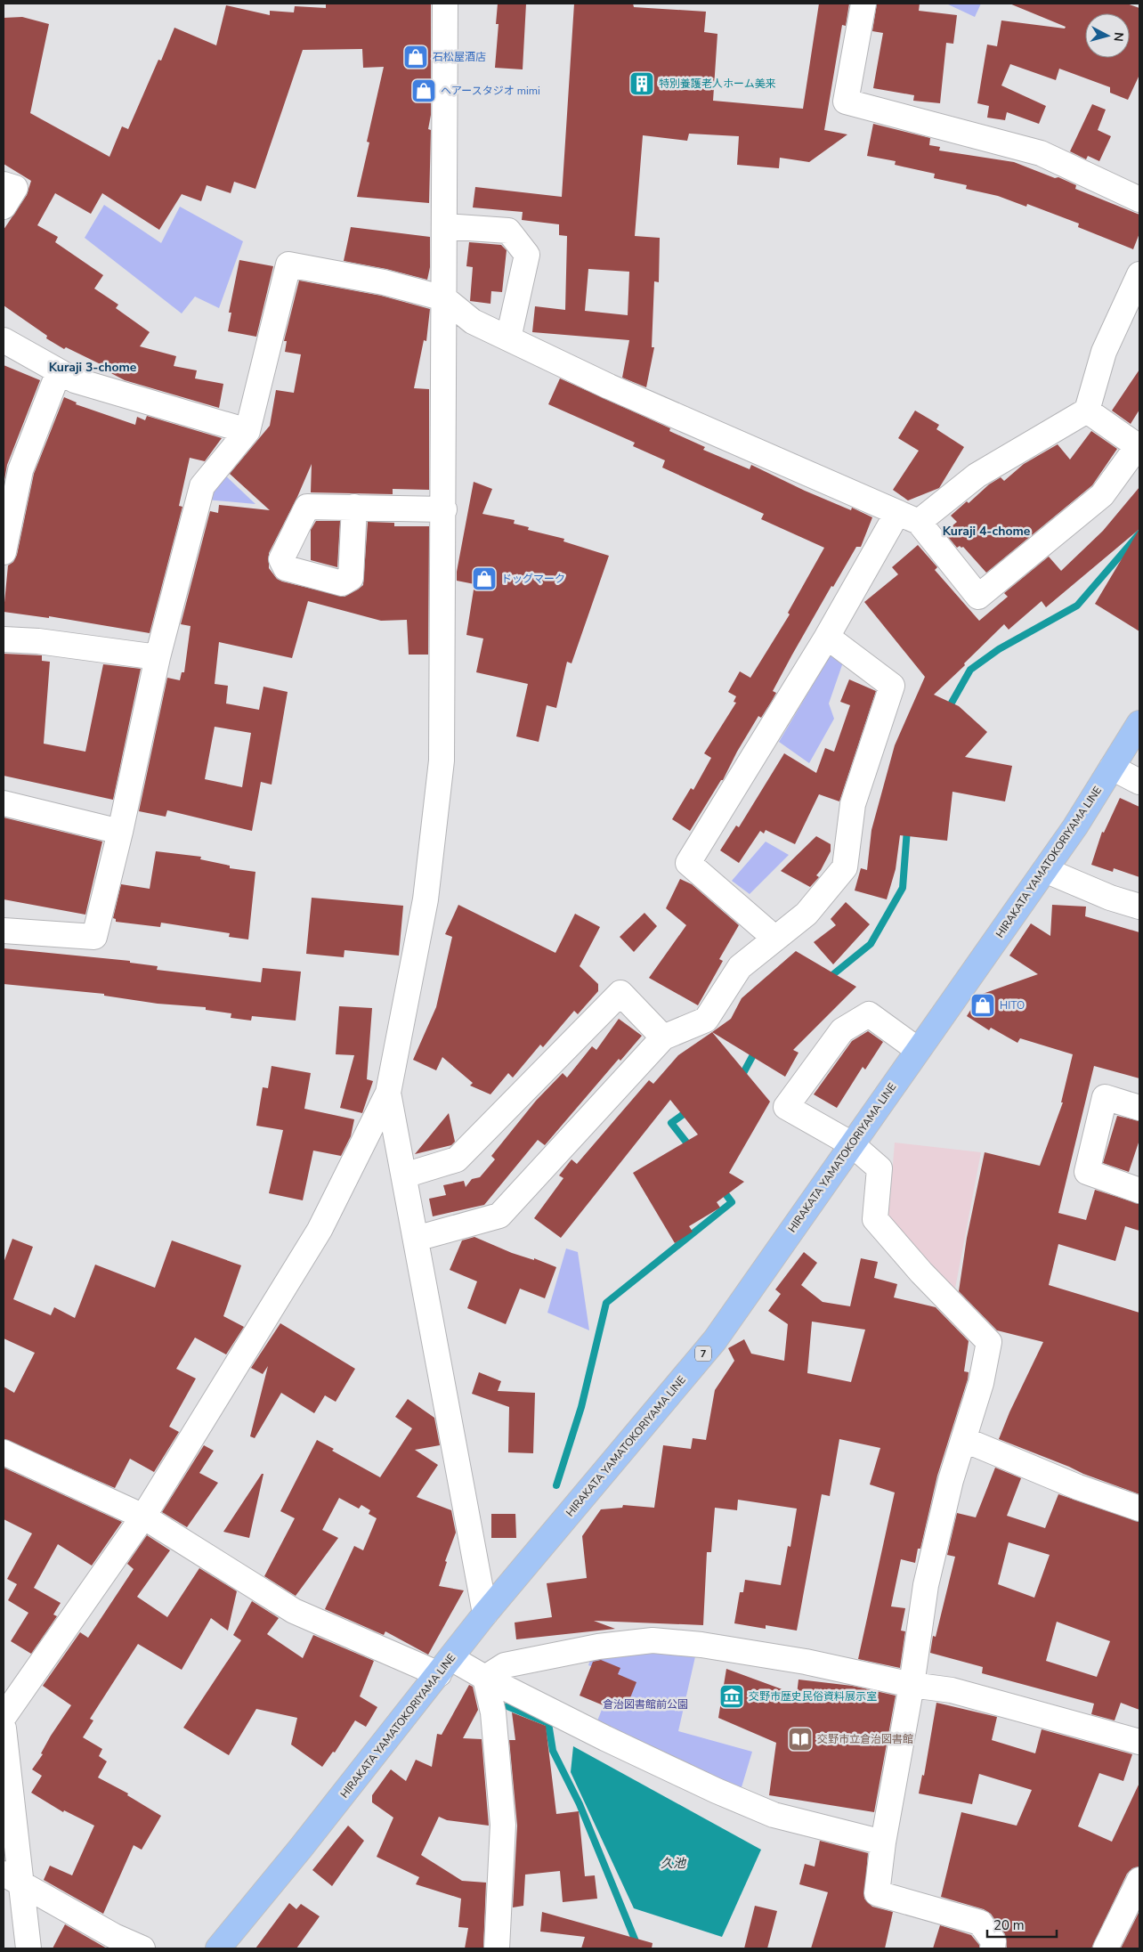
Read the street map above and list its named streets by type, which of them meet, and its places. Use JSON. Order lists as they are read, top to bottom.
{
  "streets": {
    "main road": ["HIRAKATA YAMATOKORIYAMA LINE", "7"]
  },
  "districts": ["Kuraji 3-chome", "Kuraji 4-chome"],
  "water": ["久池"],
  "parks": ["倉治図書館前公園"],
  "places": {
    "shop": [
      "石松屋酒店",
      "ヘアースタジオ mimi",
      "ドッグマーク",
      "HITO"
    ],
    "building": ["特別養護老人ホーム美来"],
    "museum": ["交野市歴史民俗資料展示室"],
    "library": ["交野市立倉治図書館"]
  },
  "scale_bar": "20 m",
  "north": "right"
}
